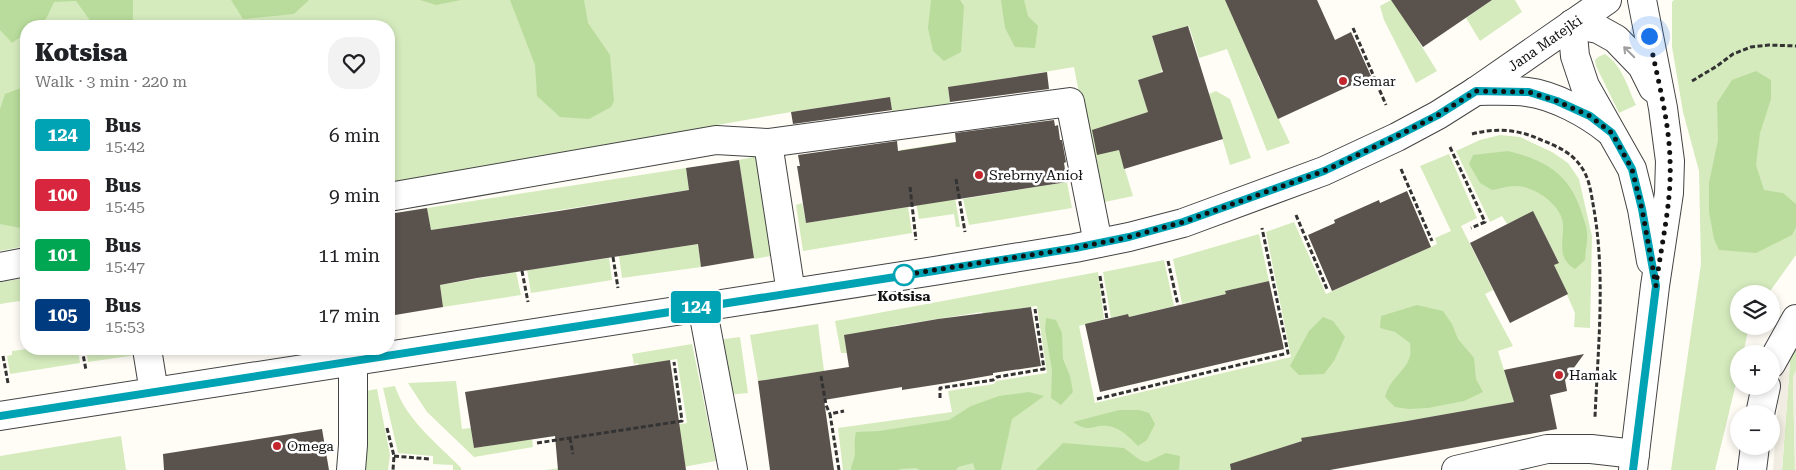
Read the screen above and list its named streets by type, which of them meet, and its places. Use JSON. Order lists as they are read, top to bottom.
{
  "streets": {
    "street": ["Jana Matejki"]
  },
  "places": [
    "Semar",
    "Srebrny Anioł",
    "Kotsisa",
    "Hamak",
    "Omega"
  ],
  "lines": ["bus line 124"],
  "page": {
    "on_map": "124",
    "heading": ["Kotsisa", "Walk · 3 min · 220 m"],
    "list": [
      {
        "mark": "124",
        "name": "Bus",
        "note": "15:42",
        "value": "6 min"
      },
      {
        "mark": "100",
        "name": "Bus",
        "note": "15:45",
        "value": "9 min"
      },
      {
        "mark": "101",
        "name": "Bus",
        "note": "15:47",
        "value": "11 min"
      },
      {
        "mark": "105",
        "name": "Bus",
        "note": "15:53",
        "value": "17 min"
      }
    ],
    "map_buttons": ["+", "−"]
  }
}
